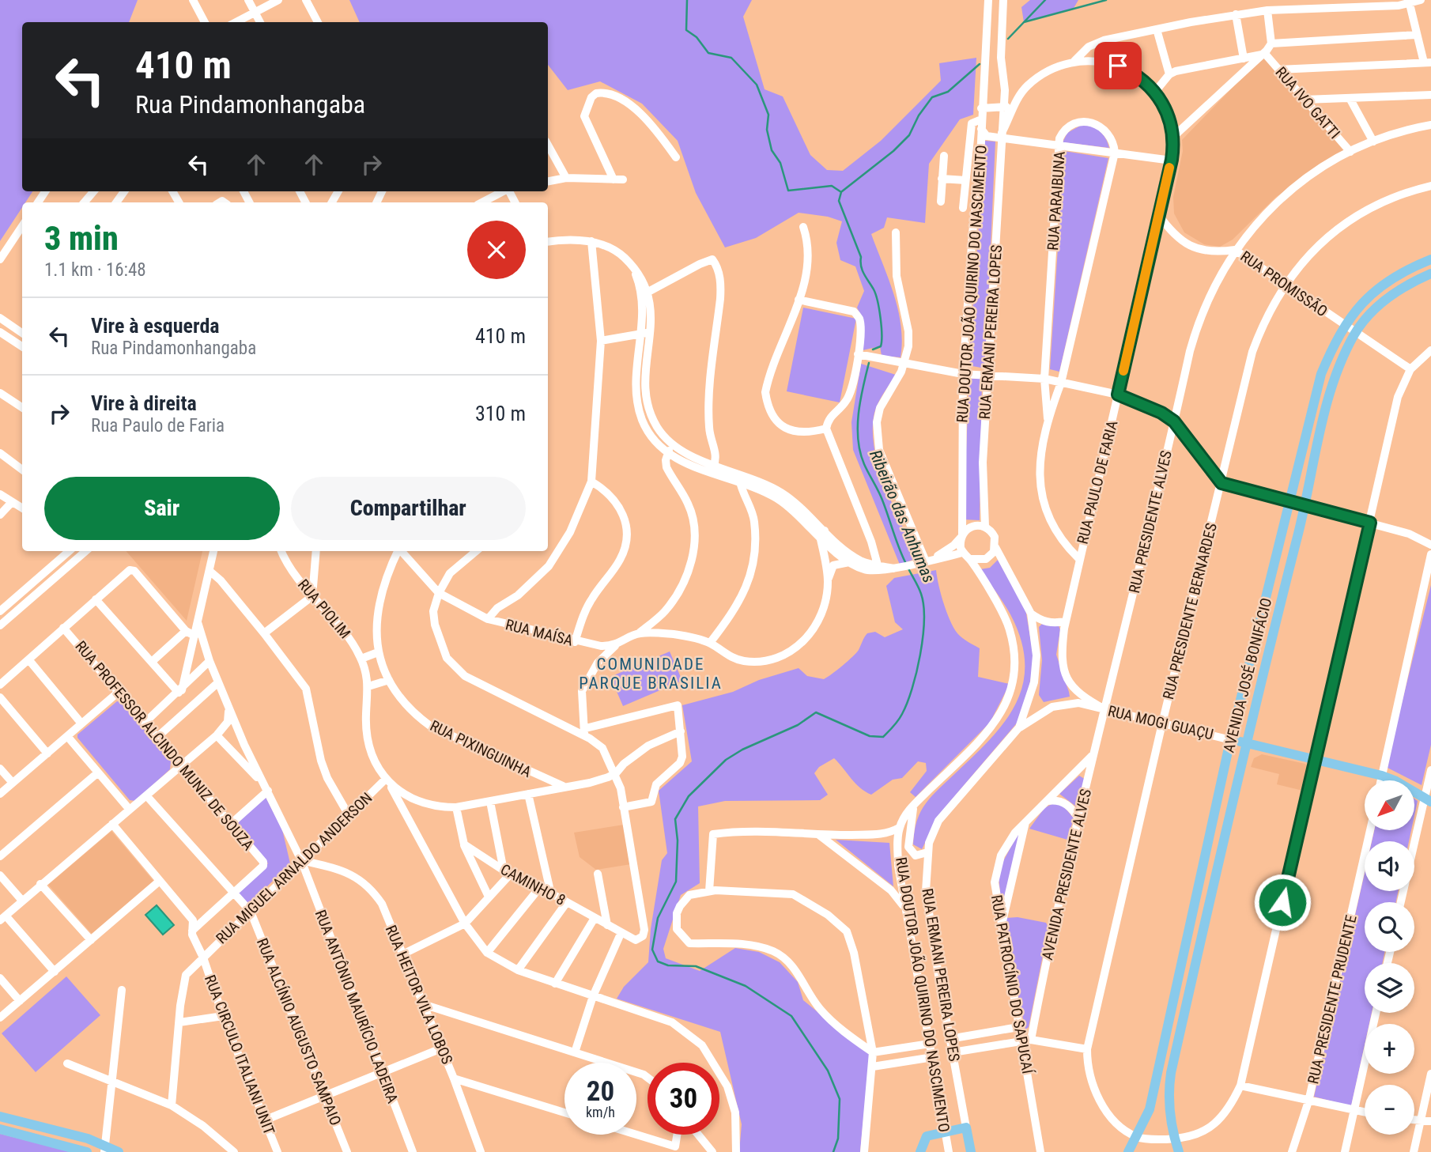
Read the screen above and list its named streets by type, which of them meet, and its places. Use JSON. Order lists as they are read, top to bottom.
{
  "streets": {
    "main road": ["RUA ERMANI PEREIRA LOPES", "AVENIDA JOSÉ BONIFÁCIO", "RUA MOGI GUAÇU"],
    "street": [
      "RUA IVO GATTI",
      "RUA PARAIBUNA",
      "RUA DOUTOR JOÃO QUIRINO DO NASCIMENTO",
      "RUA PROMISSÃO",
      "RUA PAULO DE FARIA",
      "RUA PRESIDENTE ALVES",
      "RUA PIOLIM",
      "RUA PRESIDENTE BERNARDES",
      "RUA MAÍSA",
      "RUA PROFESSOR ALCINDO MUNIZ DE SOUZA",
      "RUA PIXINGUINHA",
      "RUA MIGUEL ARNALDO ANDERSON",
      "AVENIDA PRESIDENTE ALVES",
      "CAMINHO 8",
      "RUA PATROCÍNIO DO SAPUCAÍ",
      "RUA HEITOR VILA LOBOS",
      "RUA PRESIDENTE PRUDENTE",
      "RUA ANTÔNIO MAURÍCIO LADEIRA",
      "RUA ALCÍNIO AUGUSTO SAMPAIO",
      "RUA CIRCULO ITALIANI UNIT"
    ]
  },
  "crossings": [
    ["RUA IVO GATTI", "RUA PRESIDENTE ALVES"],
    ["RUA PARAIBUNA", "RUA PAULO DE FARIA"],
    ["RUA DOUTOR JOÃO QUIRINO DO NASCIMENTO", "RUA ERMANI PEREIRA LOPES"],
    ["RUA PROMISSÃO", "RUA PAULO DE FARIA"],
    ["RUA PROMISSÃO", "RUA PRESIDENTE ALVES"],
    ["RUA PROMISSÃO", "RUA PRESIDENTE BERNARDES"],
    ["RUA PROMISSÃO", "AVENIDA JOSÉ BONIFÁCIO"],
    ["RUA ERMANI PEREIRA LOPES", "RUA PAULO DE FARIA"],
    ["RUA PAULO DE FARIA", "RUA PRESIDENTE ALVES"],
    ["RUA PAULO DE FARIA", "RUA MOGI GUAÇU"],
    ["RUA PAULO DE FARIA", "AVENIDA PRESIDENTE ALVES"],
    ["RUA PRESIDENTE ALVES", "RUA MOGI GUAÇU"],
    ["RUA PRESIDENTE ALVES", "AVENIDA PRESIDENTE ALVES"],
    ["RUA PIOLIM", "RUA MIGUEL ARNALDO ANDERSON"],
    ["RUA PRESIDENTE BERNARDES", "AVENIDA JOSÉ BONIFÁCIO"],
    ["RUA PRESIDENTE BERNARDES", "RUA MOGI GUAÇU"],
    ["AVENIDA JOSÉ BONIFÁCIO", "RUA MOGI GUAÇU"],
    ["RUA MOGI GUAÇU", "AVENIDA PRESIDENTE ALVES"],
    ["RUA MIGUEL ARNALDO ANDERSON", "RUA HEITOR VILA LOBOS"],
    ["RUA MIGUEL ARNALDO ANDERSON", "RUA ANTÔNIO MAURÍCIO LADEIRA"],
    ["RUA MIGUEL ARNALDO ANDERSON", "RUA ALCÍNIO AUGUSTO SAMPAIO"],
    ["RUA MIGUEL ARNALDO ANDERSON", "RUA CIRCULO ITALIANI UNIT"],
    ["AVENIDA PRESIDENTE ALVES", "RUA PATROCÍNIO DO SAPUCAÍ"],
    ["RUA HEITOR VILA LOBOS", "RUA ANTÔNIO MAURÍCIO LADEIRA"]
  ],
  "districts": ["COMUNIDADE PARQUE BRASILIA"],
  "water": ["Ribeirão das Anhumas"],
  "north": "bottom left",
  "page": {
    "turn": ["410 m", "Rua Pindamonhangaba"],
    "heading": ["3 min", "1.1 km · 16:48"],
    "list": [
      {
        "name": "Vire à esquerda",
        "note": "Rua Pindamonhangaba",
        "value": "410 m"
      },
      {
        "name": "Vire à direita",
        "note": "Rua Paulo de Faria",
        "value": "310 m"
      }
    ],
    "buttons": ["Sair", "Compartilhar"],
    "map_buttons": ["+", "−"],
    "speed": "20 km/h",
    "limit": "30"
  }
}
